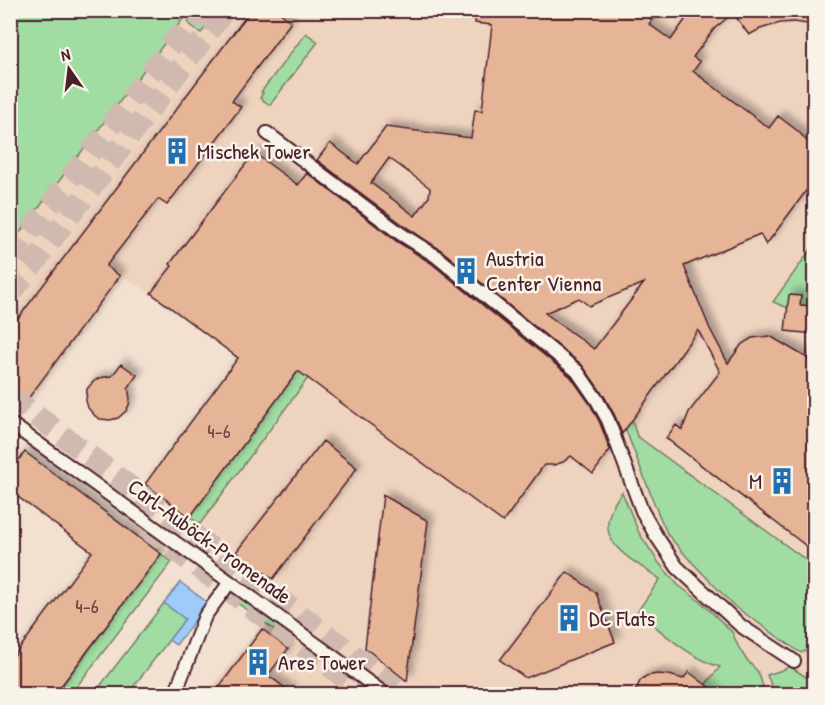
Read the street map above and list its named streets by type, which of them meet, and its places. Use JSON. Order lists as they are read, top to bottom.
{
  "streets": {
    "street": ["Carl-Auböck-Promenade"]
  },
  "places": {
    "building": [
      "Mischek Tower",
      "Austria Center Vienna",
      "M",
      "DC Flats",
      "Ares Tower"
    ]
  },
  "house_numbers": ["4-6", "4-6"],
  "north": "top"
}
